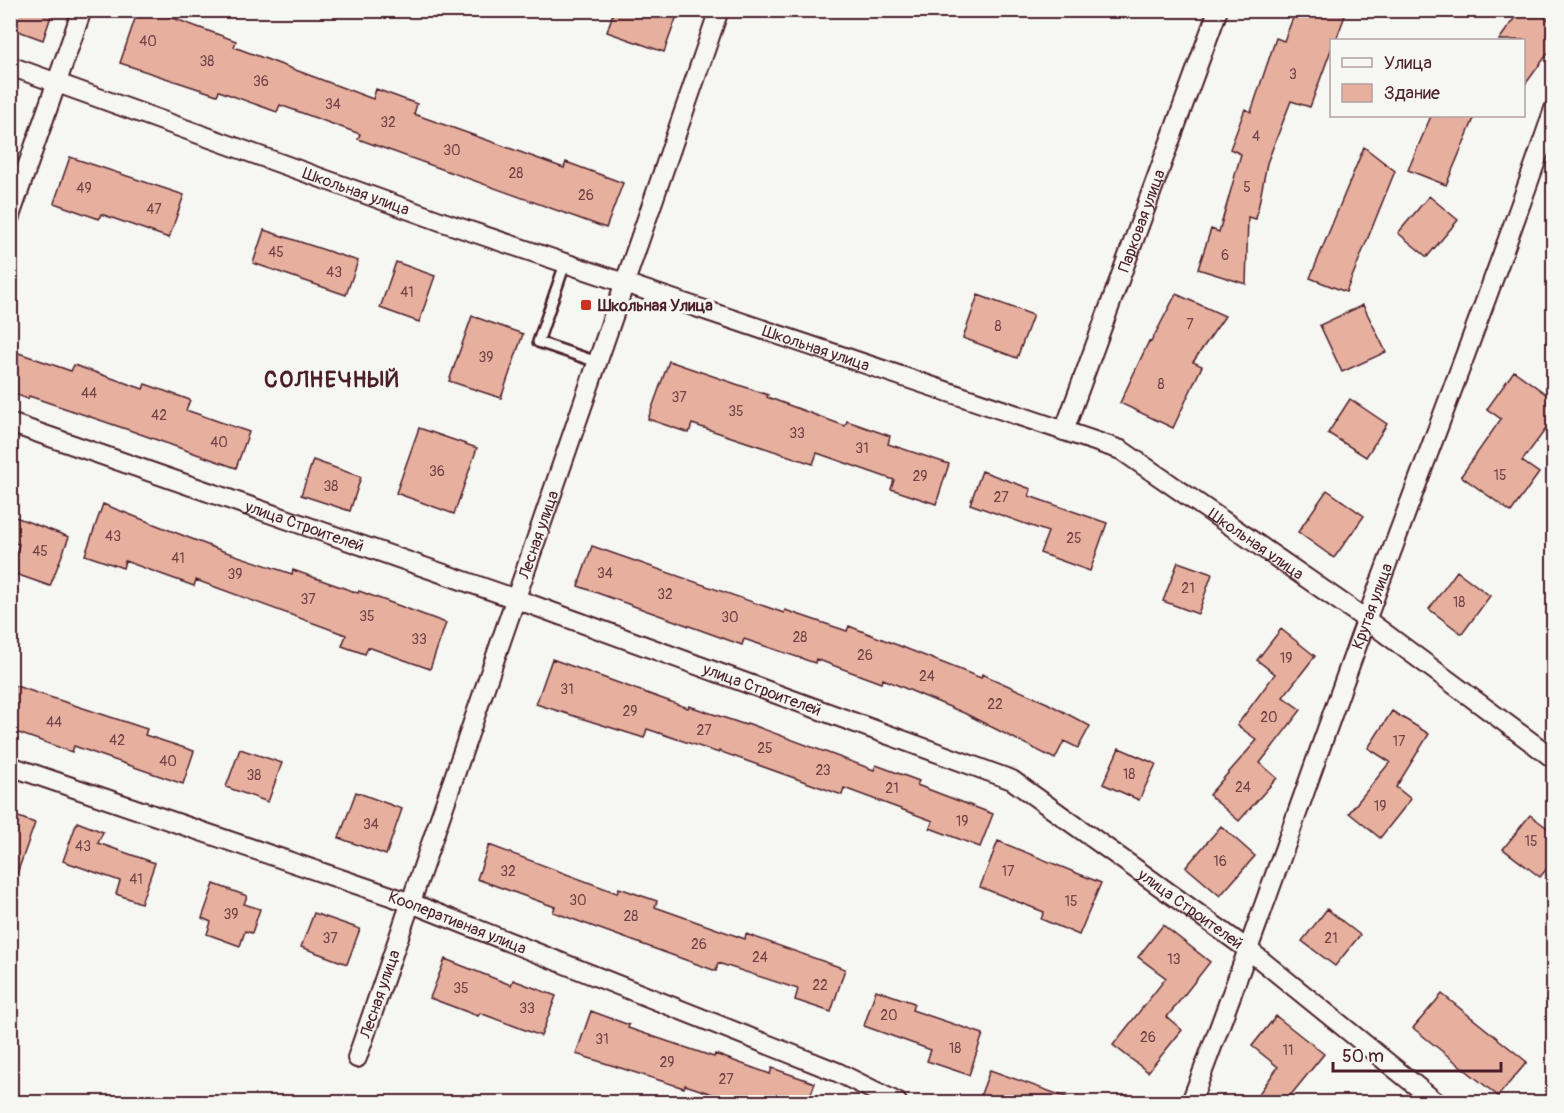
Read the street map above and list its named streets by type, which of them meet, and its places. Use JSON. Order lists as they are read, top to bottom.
{
  "streets": {
    "street": [
      "Школьная улица",
      "Парковая улица",
      "улица Строителей",
      "Лесная улица",
      "Крутая улица",
      "Кооперативная улица"
    ]
  },
  "crossings": [
    ["Школьная улица", "Парковая улица"],
    ["Школьная улица", "Лесная улица"],
    ["Школьная улица", "Крутая улица"],
    ["улица Строителей", "Лесная улица"],
    ["улица Строителей", "Крутая улица"],
    ["Лесная улица", "Кооперативная улица"]
  ],
  "districts": ["СОЛНЕЧНЫЙ"],
  "places": {
    "transit": ["Школьная Улица"]
  },
  "house_numbers": [
    "40",
    "38",
    "3",
    "36",
    "34",
    "32",
    "4",
    "30",
    "28",
    "5",
    "49",
    "26",
    "47",
    "45",
    "6",
    "43",
    "41",
    "7",
    "8",
    "39",
    "8",
    "44",
    "37",
    "35",
    "42",
    "33",
    "40",
    "31",
    "36",
    "15",
    "29",
    "38",
    "27",
    "43",
    "25",
    "45",
    "41",
    "34",
    "39",
    "21",
    "32",
    "37",
    "18",
    "35",
    "30",
    "28",
    "33",
    "26",
    "19",
    "24",
    "31",
    "22",
    "29",
    "20",
    "44",
    "27",
    "42",
    "17",
    "25",
    "40",
    "23",
    "18",
    "38",
    "24",
    "21",
    "19",
    "19",
    "34",
    "15",
    "43",
    "16",
    "32",
    "17",
    "41",
    "30",
    "15",
    "39",
    "28",
    "37",
    "21",
    "26",
    "24",
    "13",
    "22",
    "35",
    "33",
    "20",
    "26",
    "31",
    "18",
    "11",
    "29",
    "27"
  ],
  "legend": ["Улица", "Здание"],
  "scale_bar": "50 m"
}
